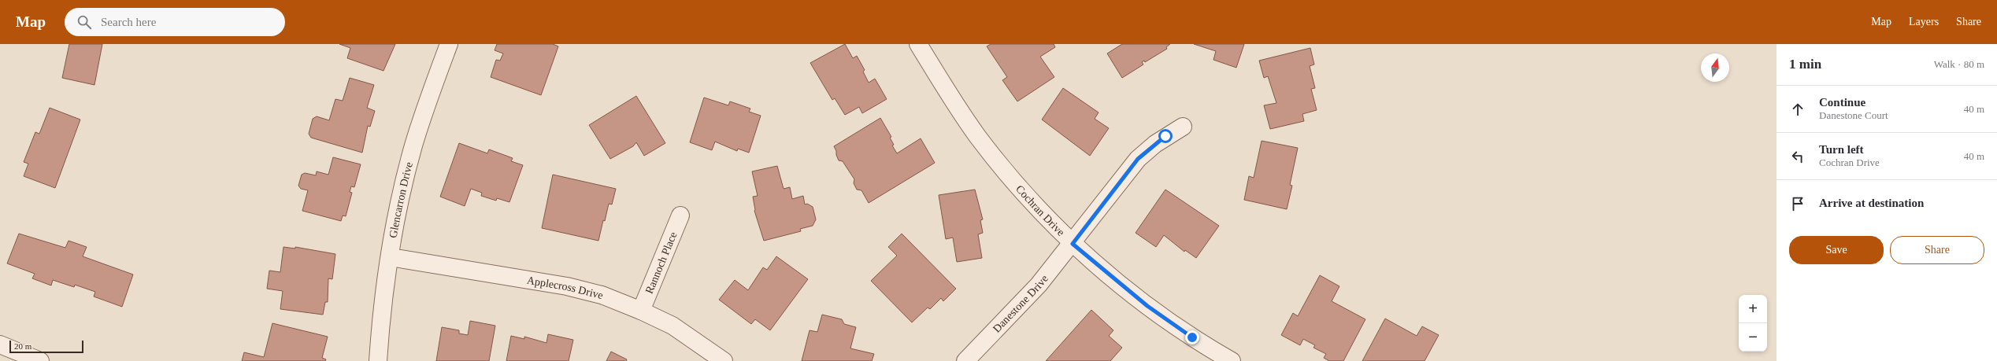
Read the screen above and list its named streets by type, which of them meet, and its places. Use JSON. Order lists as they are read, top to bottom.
{
  "streets": {
    "street": [
      "Glencarron Drive",
      "Cochran Drive",
      "Rannoch Place",
      "Applecross Drive",
      "Danestone Drive"
    ]
  },
  "crossings": [
    ["Glencarron Drive", "Applecross Drive"],
    ["Cochran Drive", "Danestone Drive"],
    ["Rannoch Place", "Applecross Drive"]
  ],
  "scale_bar": "20 m",
  "north": "top",
  "page": {
    "header": "Map",
    "search": "Search here",
    "nav": ["Map", "Layers", "Share"],
    "heading": ["1 min", "Walk · 80 m"],
    "list": [
      ["Continue", "Danestone Court", "40 m"],
      ["Turn left", "Cochran Drive", "40 m"],
      "Arrive at destination"
    ],
    "buttons": ["Save", "Share"],
    "map_buttons": ["+", "−"],
    "scale": "20 m"
  }
}
